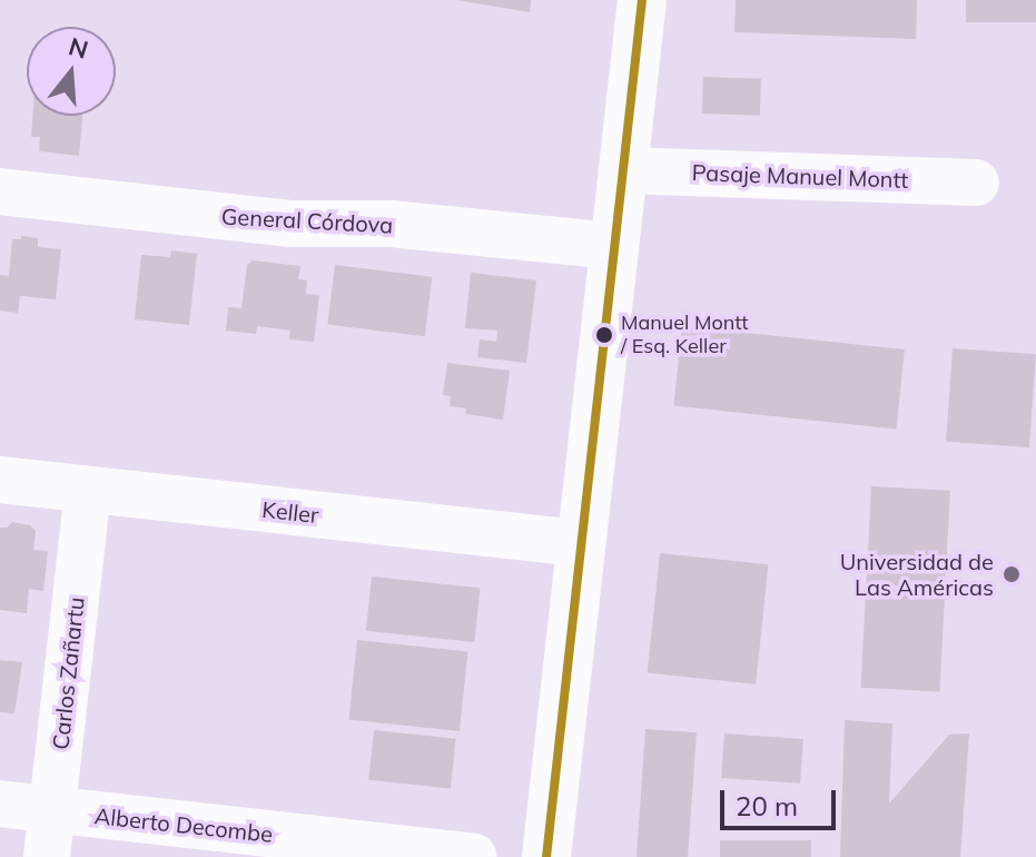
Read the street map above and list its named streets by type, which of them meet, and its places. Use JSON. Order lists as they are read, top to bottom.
{
  "streets": {
    "street": [
      "Pasaje Manuel Montt",
      "General Córdova",
      "Keller",
      "Carlos Zañartu",
      "Alberto Decombe"
    ]
  },
  "crossings": [
    ["Keller", "Carlos Zañartu"],
    ["Carlos Zañartu", "Alberto Decombe"]
  ],
  "places": ["Manuel Montt / Esq. Keller", "Universidad de Las Américas"],
  "scale_bar": "20 m",
  "north": "top"
}
